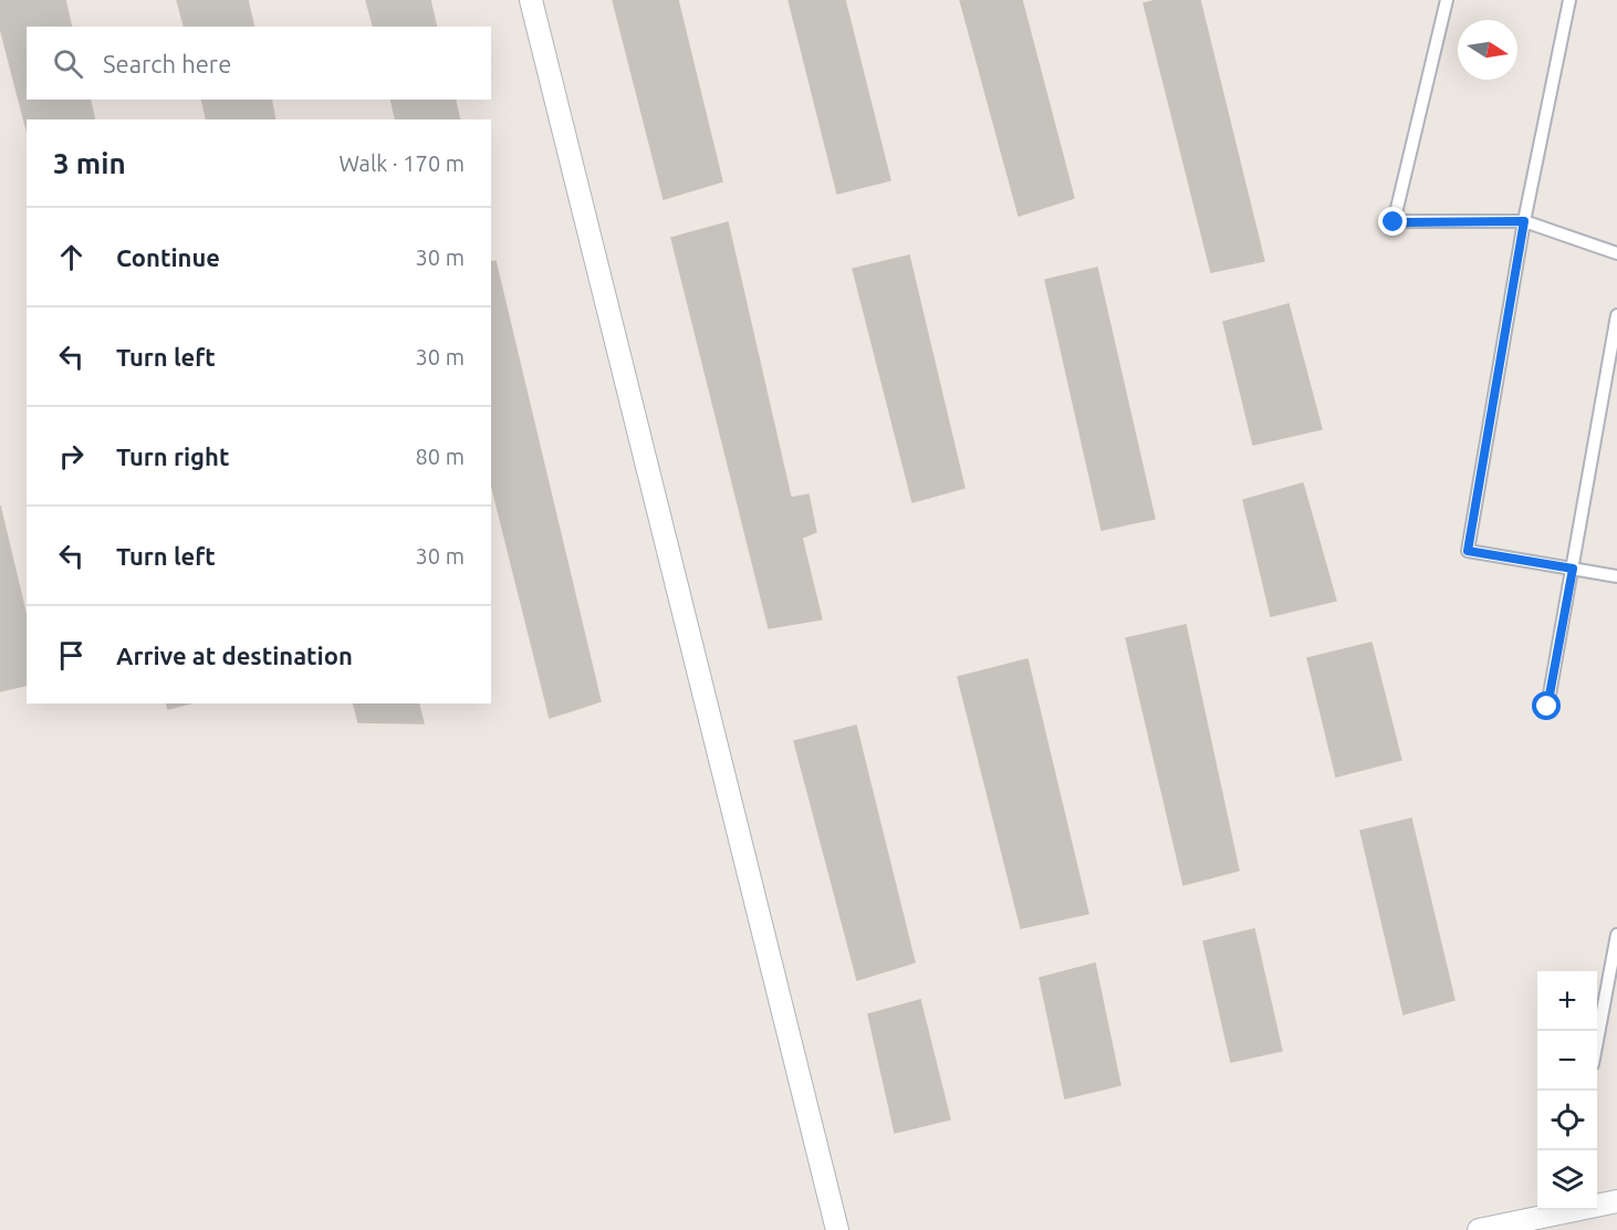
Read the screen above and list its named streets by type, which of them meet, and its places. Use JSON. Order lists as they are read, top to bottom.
{
  "north": "right",
  "page": {
    "search": "Search here",
    "heading": ["3 min", "Walk · 170 m"],
    "list": [
      ["Continue", "30 m"],
      ["Turn left", "30 m"],
      ["Turn right", "80 m"],
      ["Turn left", "30 m"],
      "Arrive at destination"
    ],
    "map_buttons": ["+", "−"]
  }
}
